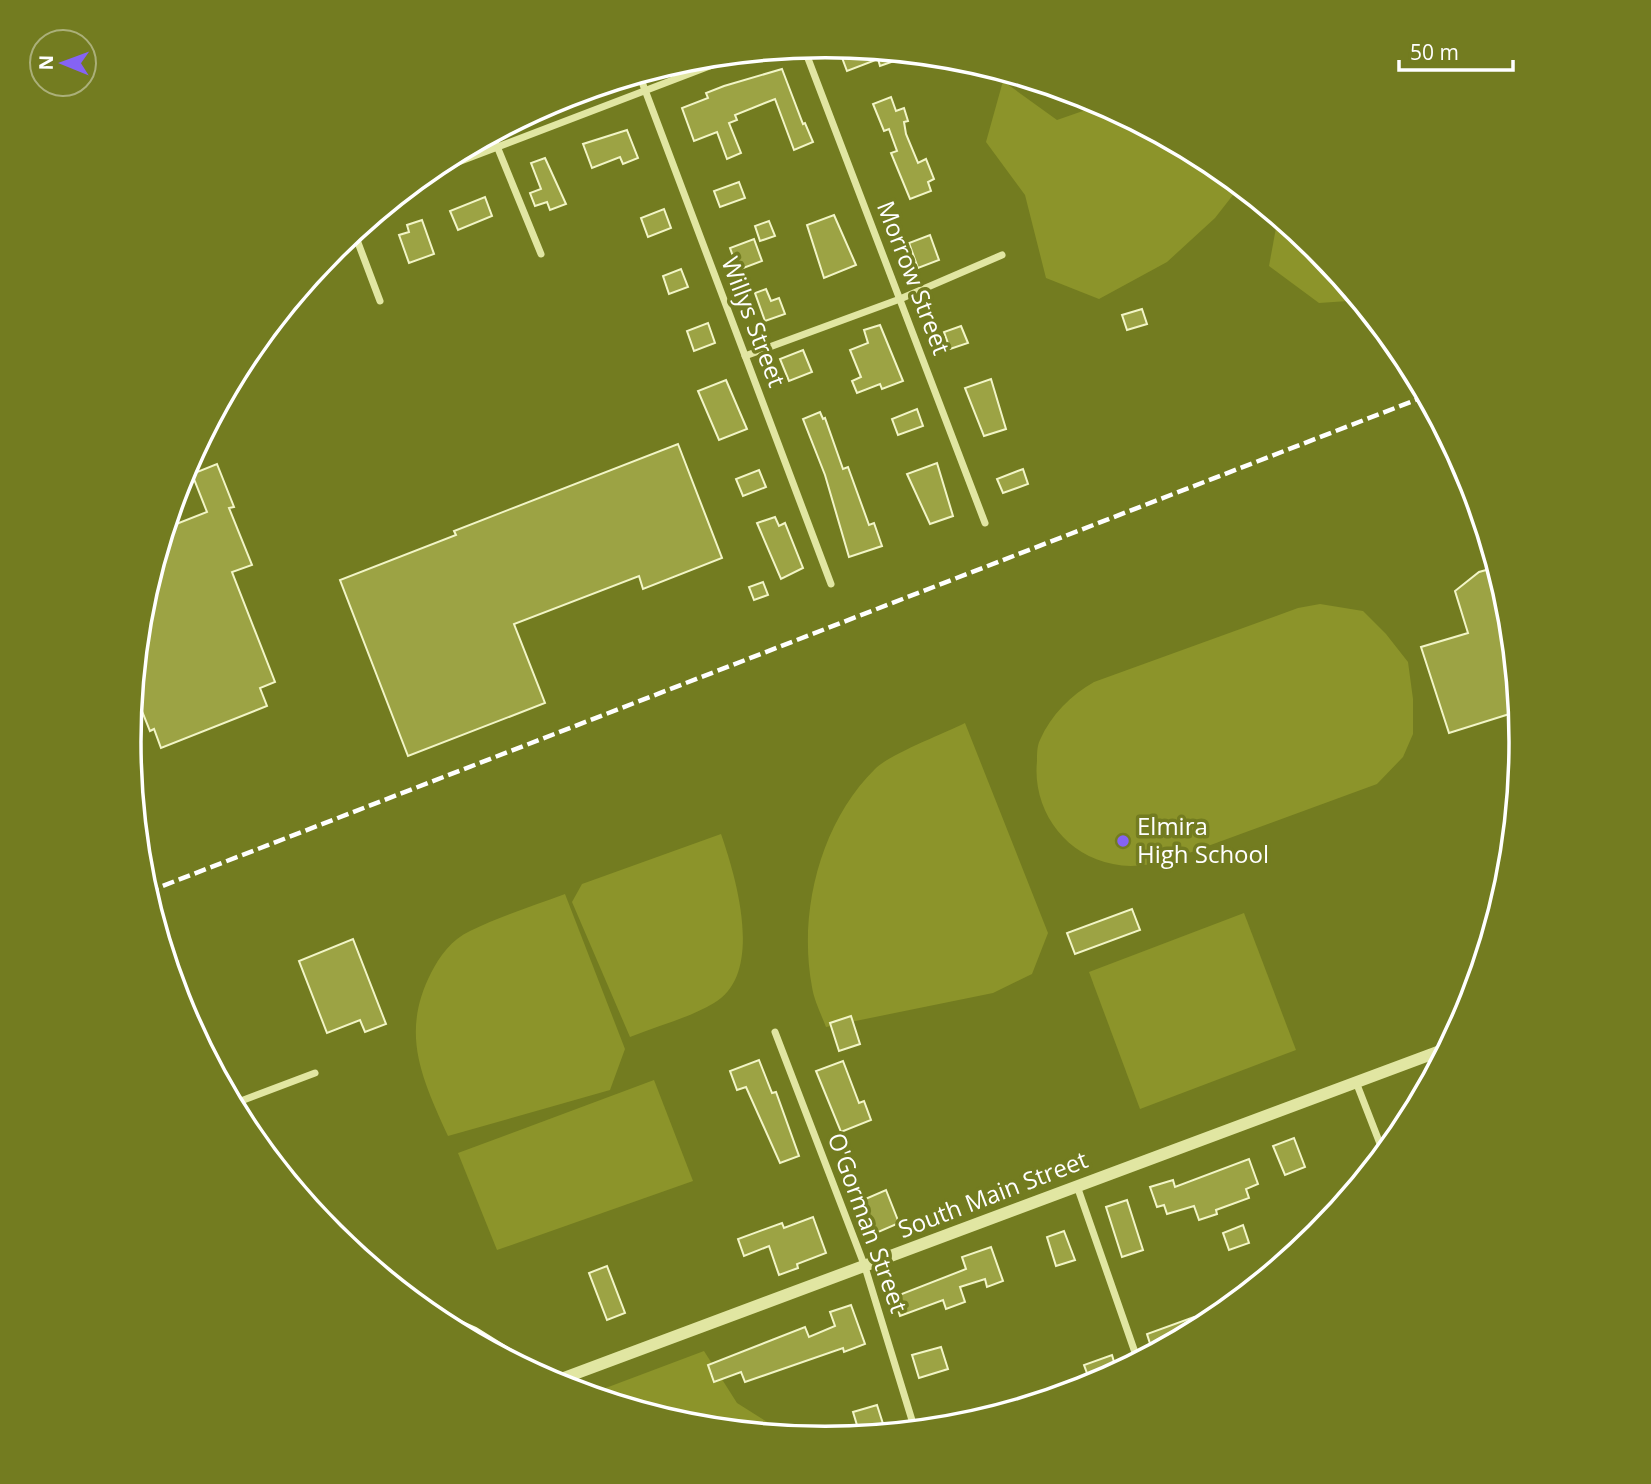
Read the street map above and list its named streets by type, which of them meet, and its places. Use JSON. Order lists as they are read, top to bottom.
{
  "streets": {
    "street": [
      "Morrow Street",
      "Willys Street",
      "South Main Street",
      "O'Gorman Street"
    ]
  },
  "crossings": [
    ["South Main Street", "O'Gorman Street"]
  ],
  "places": ["Elmira High School"],
  "scale_bar": "50 m",
  "north": "left"
}
